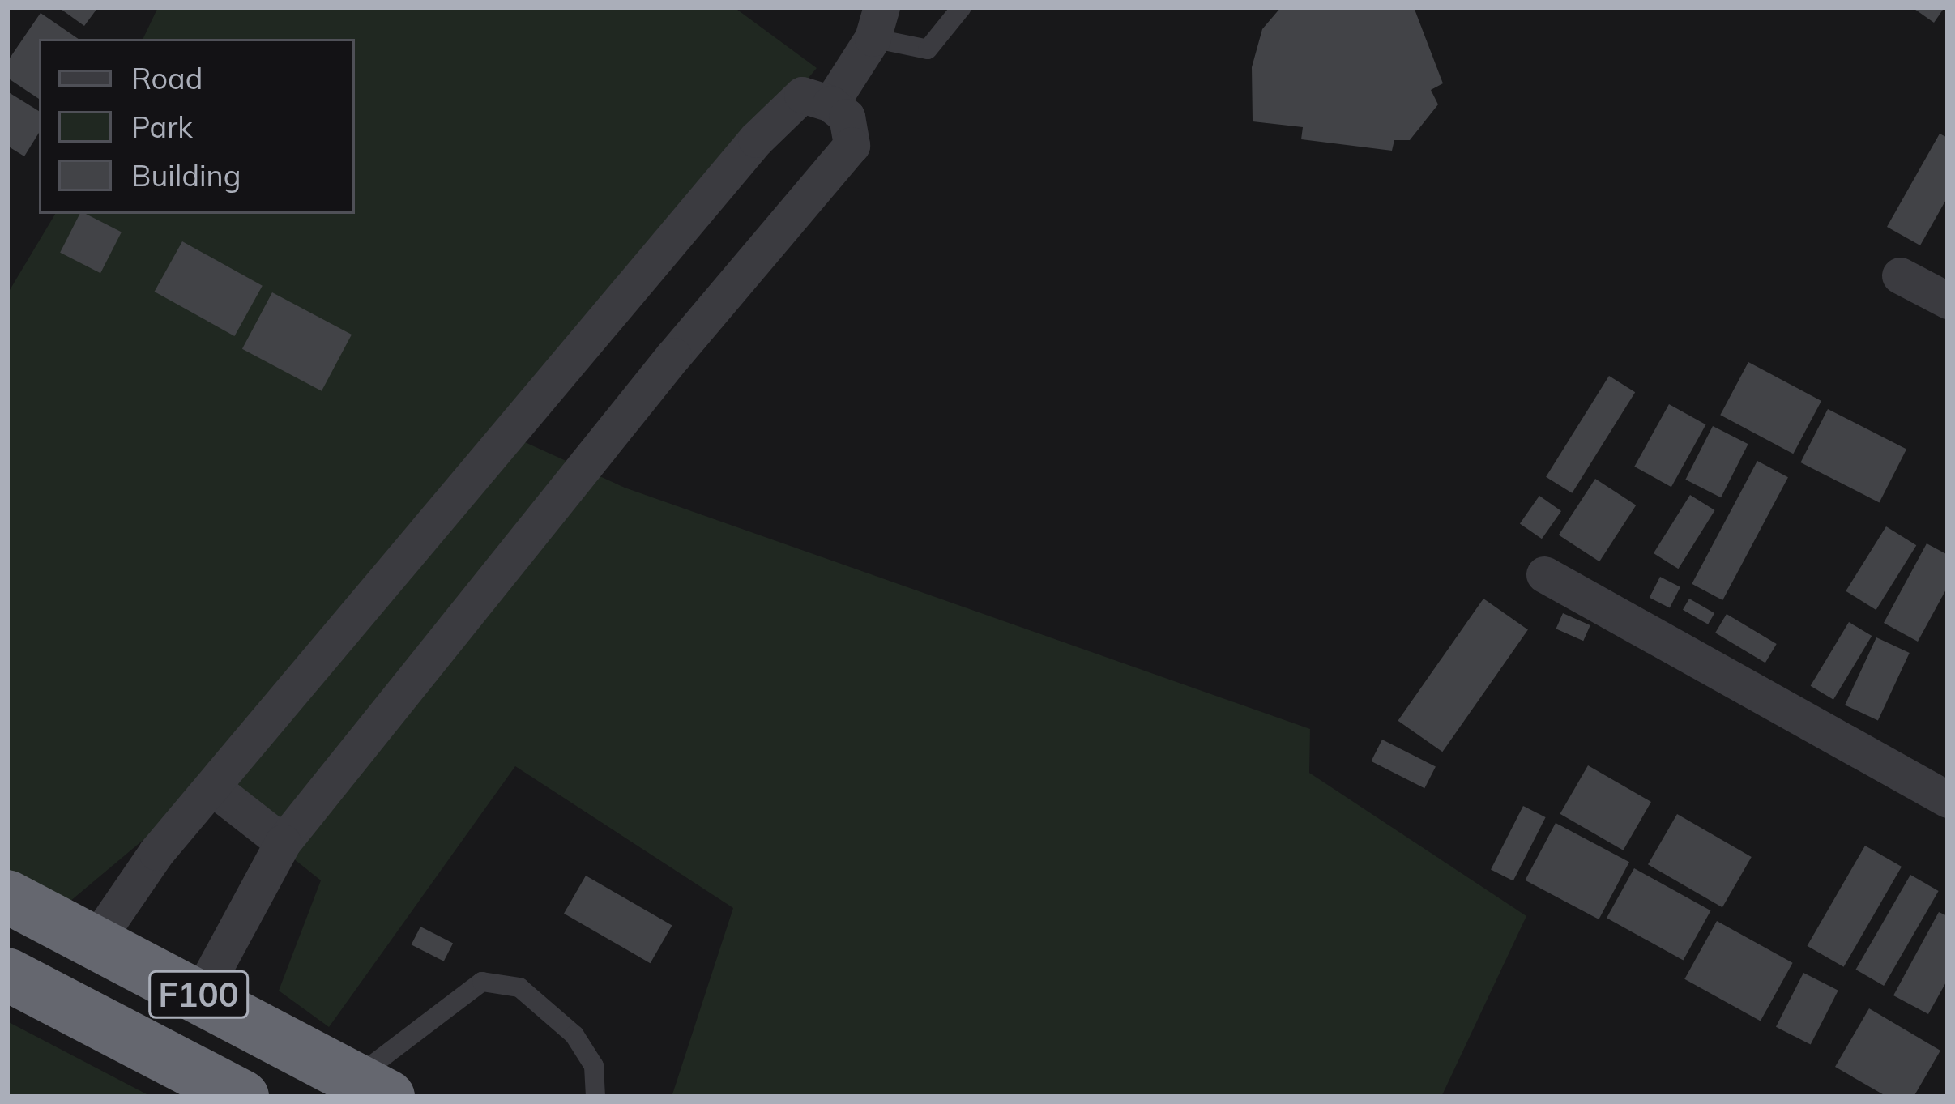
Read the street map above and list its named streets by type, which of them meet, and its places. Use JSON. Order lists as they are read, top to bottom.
{
  "streets": {
    "highway": ["F100"]
  },
  "legend": ["Road", "Park", "Building"]
}
